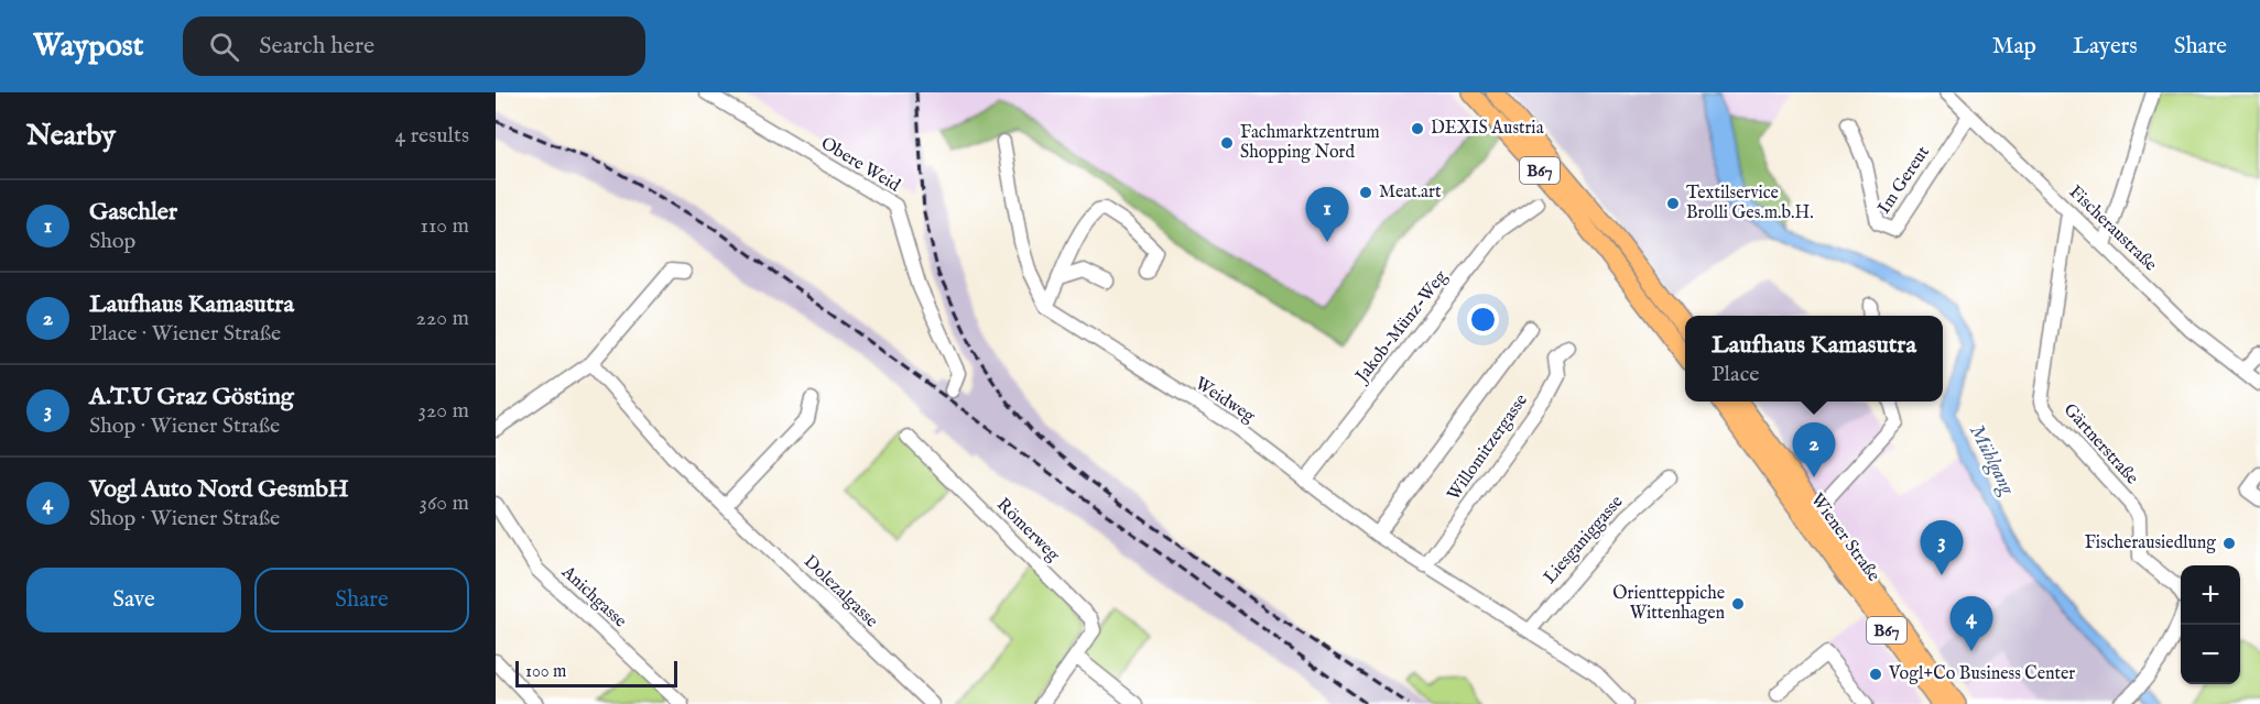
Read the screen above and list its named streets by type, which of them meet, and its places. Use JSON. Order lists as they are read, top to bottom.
{
  "streets": {
    "main road": ["B67", "Wiener Straße"],
    "street": [
      "Obere Weid",
      "Im Gereut",
      "Fischeraustraße",
      "Jakob-Münz-Weg",
      "Weidweg",
      "Gärtnerstraße",
      "Willomitzergasse",
      "Römerweg",
      "Liesganiggasse",
      "Dolezalgasse",
      "Anichgasse"
    ]
  },
  "crossings": [
    ["Im Gereut", "Fischeraustraße"],
    ["Fischeraustraße", "Gärtnerstraße"],
    ["Jakob-Münz-Weg", "Weidweg"],
    ["Weidweg", "Willomitzergasse"],
    ["Weidweg", "Liesganiggasse"]
  ],
  "water": ["Mühlgang"],
  "places": [
    "DEXIS Austria",
    "Fachmarktzentrum Shopping Nord",
    "Meat.art",
    "Textilservice Brolli Ges.m.b.H.",
    "Fischerausiedlung",
    "Orientteppiche Wittenhagen",
    "Vogl+Co Business Center"
  ],
  "scale_bar": "100 m",
  "page": {
    "header": "Waypost",
    "search": "Search here",
    "nav": ["Map", "Layers", "Share"],
    "heading": ["Nearby", "4 results"],
    "list": [
      {
        "mark": "1",
        "name": "Gaschler",
        "note": "Shop",
        "value": "110 m"
      },
      {
        "mark": "2",
        "name": "Laufhaus Kamasutra",
        "note": "Place · Wiener Straße",
        "value": "220 m"
      },
      {
        "mark": "3",
        "name": "A.T.U Graz Gösting",
        "note": "Shop · Wiener Straße",
        "value": "320 m"
      },
      {
        "mark": "4",
        "name": "Vogl Auto Nord GesmbH",
        "note": "Shop · Wiener Straße",
        "value": "360 m"
      }
    ],
    "pins": [
      "1",
      "2",
      "3",
      "4"
    ],
    "popup": ["Laufhaus Kamasutra", "Place"],
    "buttons": ["Save", "Share"],
    "map_buttons": ["+", "−"],
    "scale": "100 m"
  }
}
